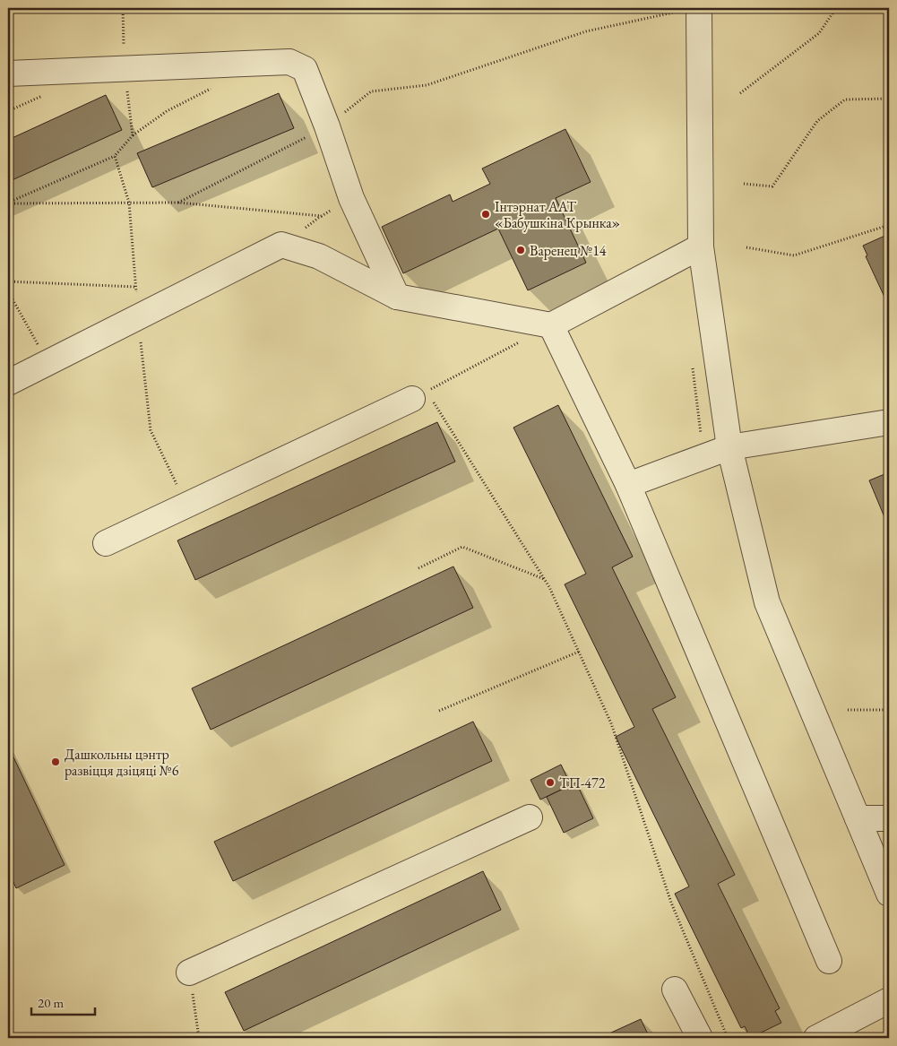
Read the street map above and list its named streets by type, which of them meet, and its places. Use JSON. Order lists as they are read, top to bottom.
{
  "places": [
    "Інтэрнат ААТ «Бабушкіна Крынка»",
    "Варенец №14",
    "Дашкольны цэнтр развіцця дзіцяці №6",
    "ТП-472"
  ],
  "scale_bar": "20 m"
}
